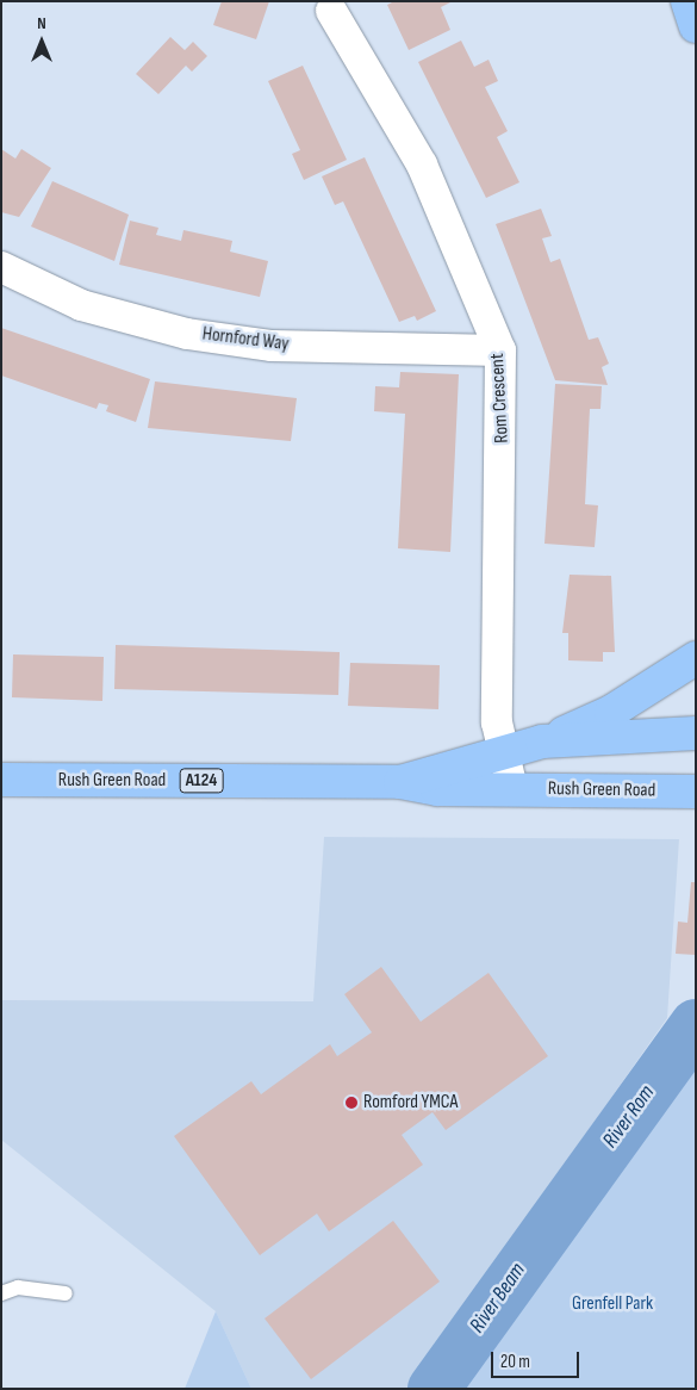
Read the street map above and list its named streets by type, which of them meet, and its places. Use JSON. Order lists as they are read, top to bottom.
{
  "streets": {
    "main road": ["Rush Green Road", "A124"],
    "street": ["Hornford Way", "Rom Crescent"]
  },
  "crossings": [
    ["Hornford Way", "Rom Crescent"],
    ["Rom Crescent", "Rush Green Road"]
  ],
  "water": ["River Rom", "River Beam"],
  "parks": ["Grenfell Park"],
  "places": ["Romford YMCA"],
  "scale_bar": "20 m",
  "north": "top"
}
